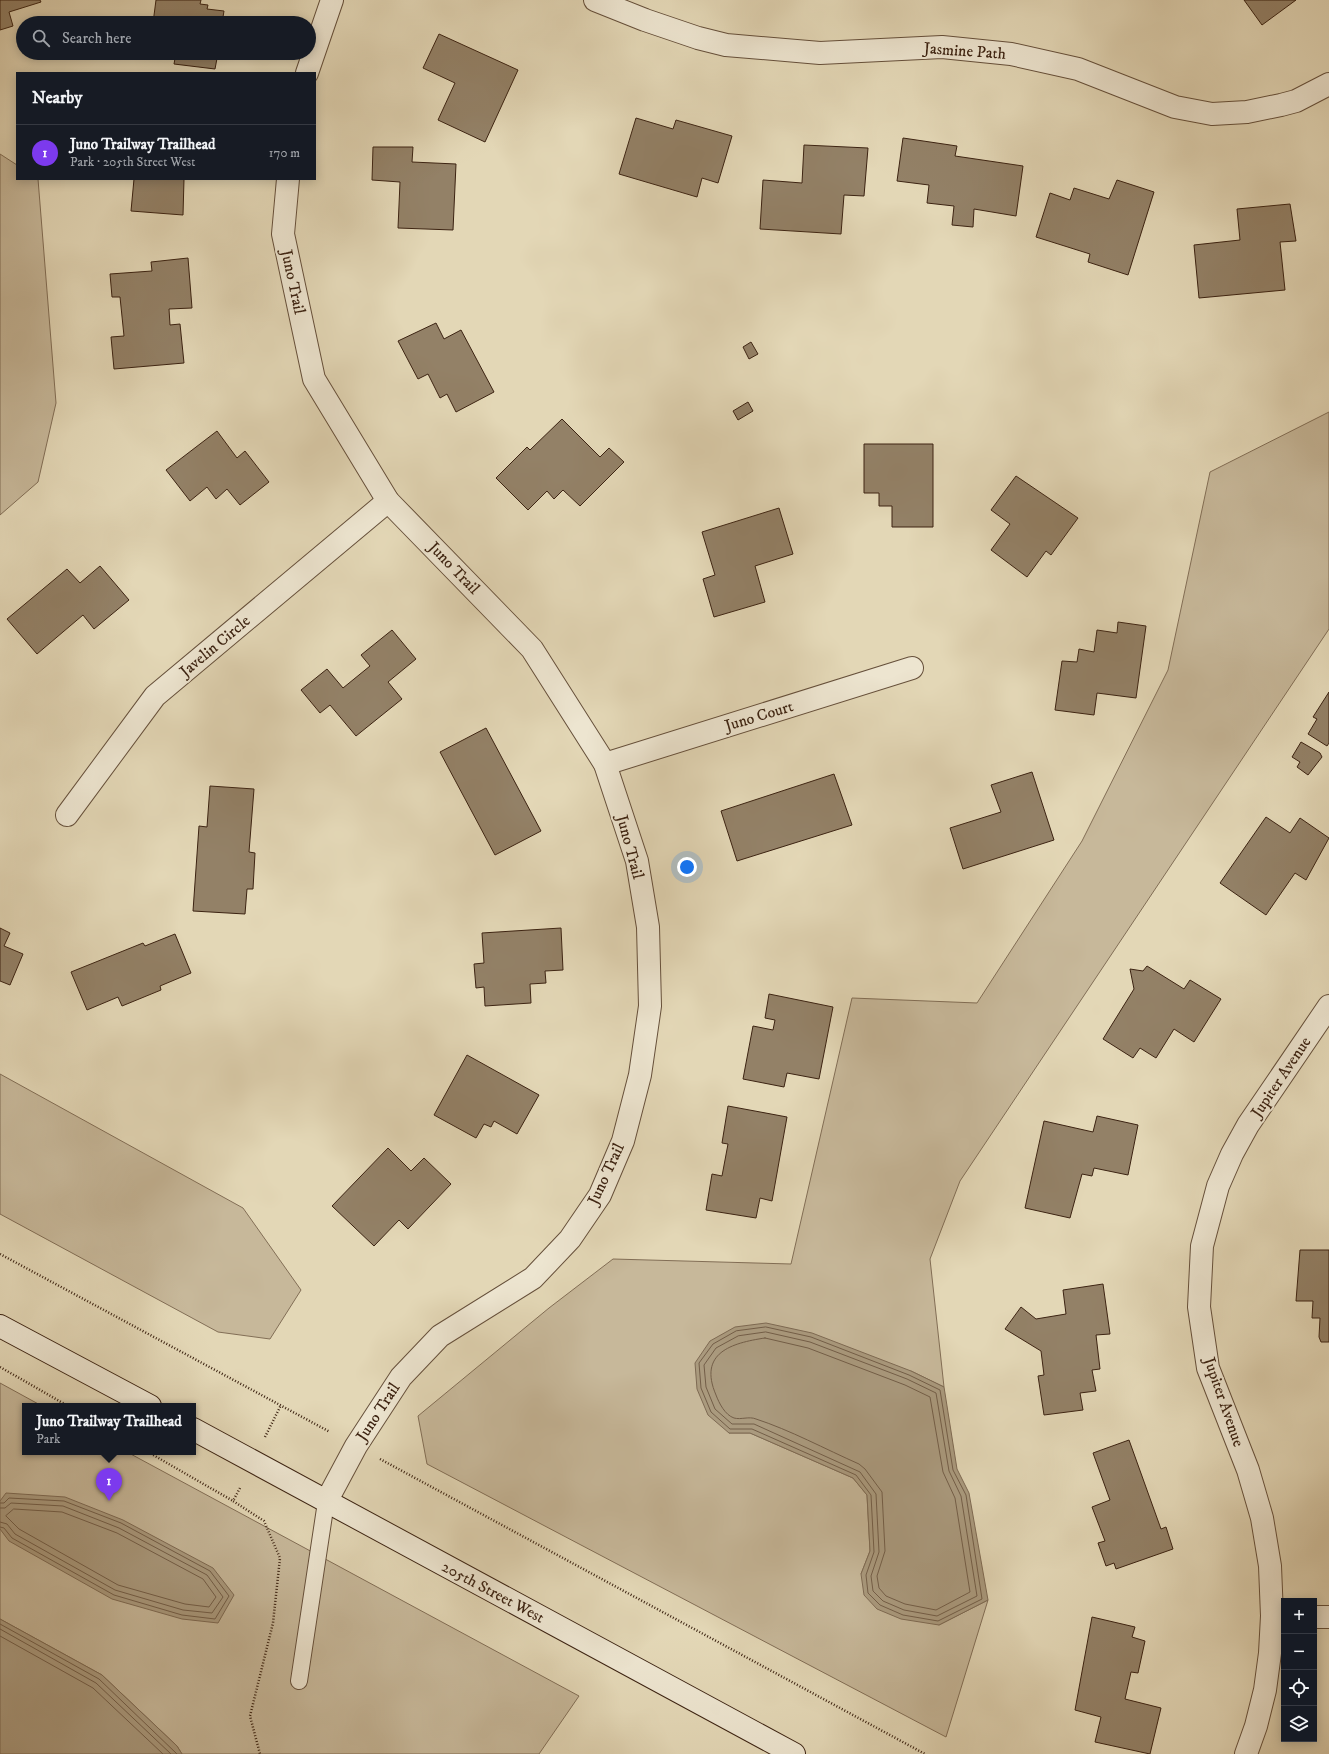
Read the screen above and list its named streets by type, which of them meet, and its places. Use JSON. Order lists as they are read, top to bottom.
{
  "streets": {
    "street": [
      "Jasmine Path",
      "Juno Trail",
      "Javelin Circle",
      "Juno Court",
      "Jupiter Avenue",
      "205th Street West"
    ]
  },
  "crossings": [
    ["Juno Trail", "Javelin Circle"],
    ["Juno Trail", "Juno Court"],
    ["Juno Trail", "205th Street West"]
  ],
  "page": {
    "search": "Search here",
    "heading": "Nearby",
    "list": [
      {
        "mark": "1",
        "name": "Juno Trailway Trailhead",
        "note": "Park · 205th Street West",
        "value": "170 m"
      }
    ],
    "popup": ["Juno Trailway Trailhead", "Park"],
    "pins": "1",
    "map_buttons": ["+", "−"]
  }
}
